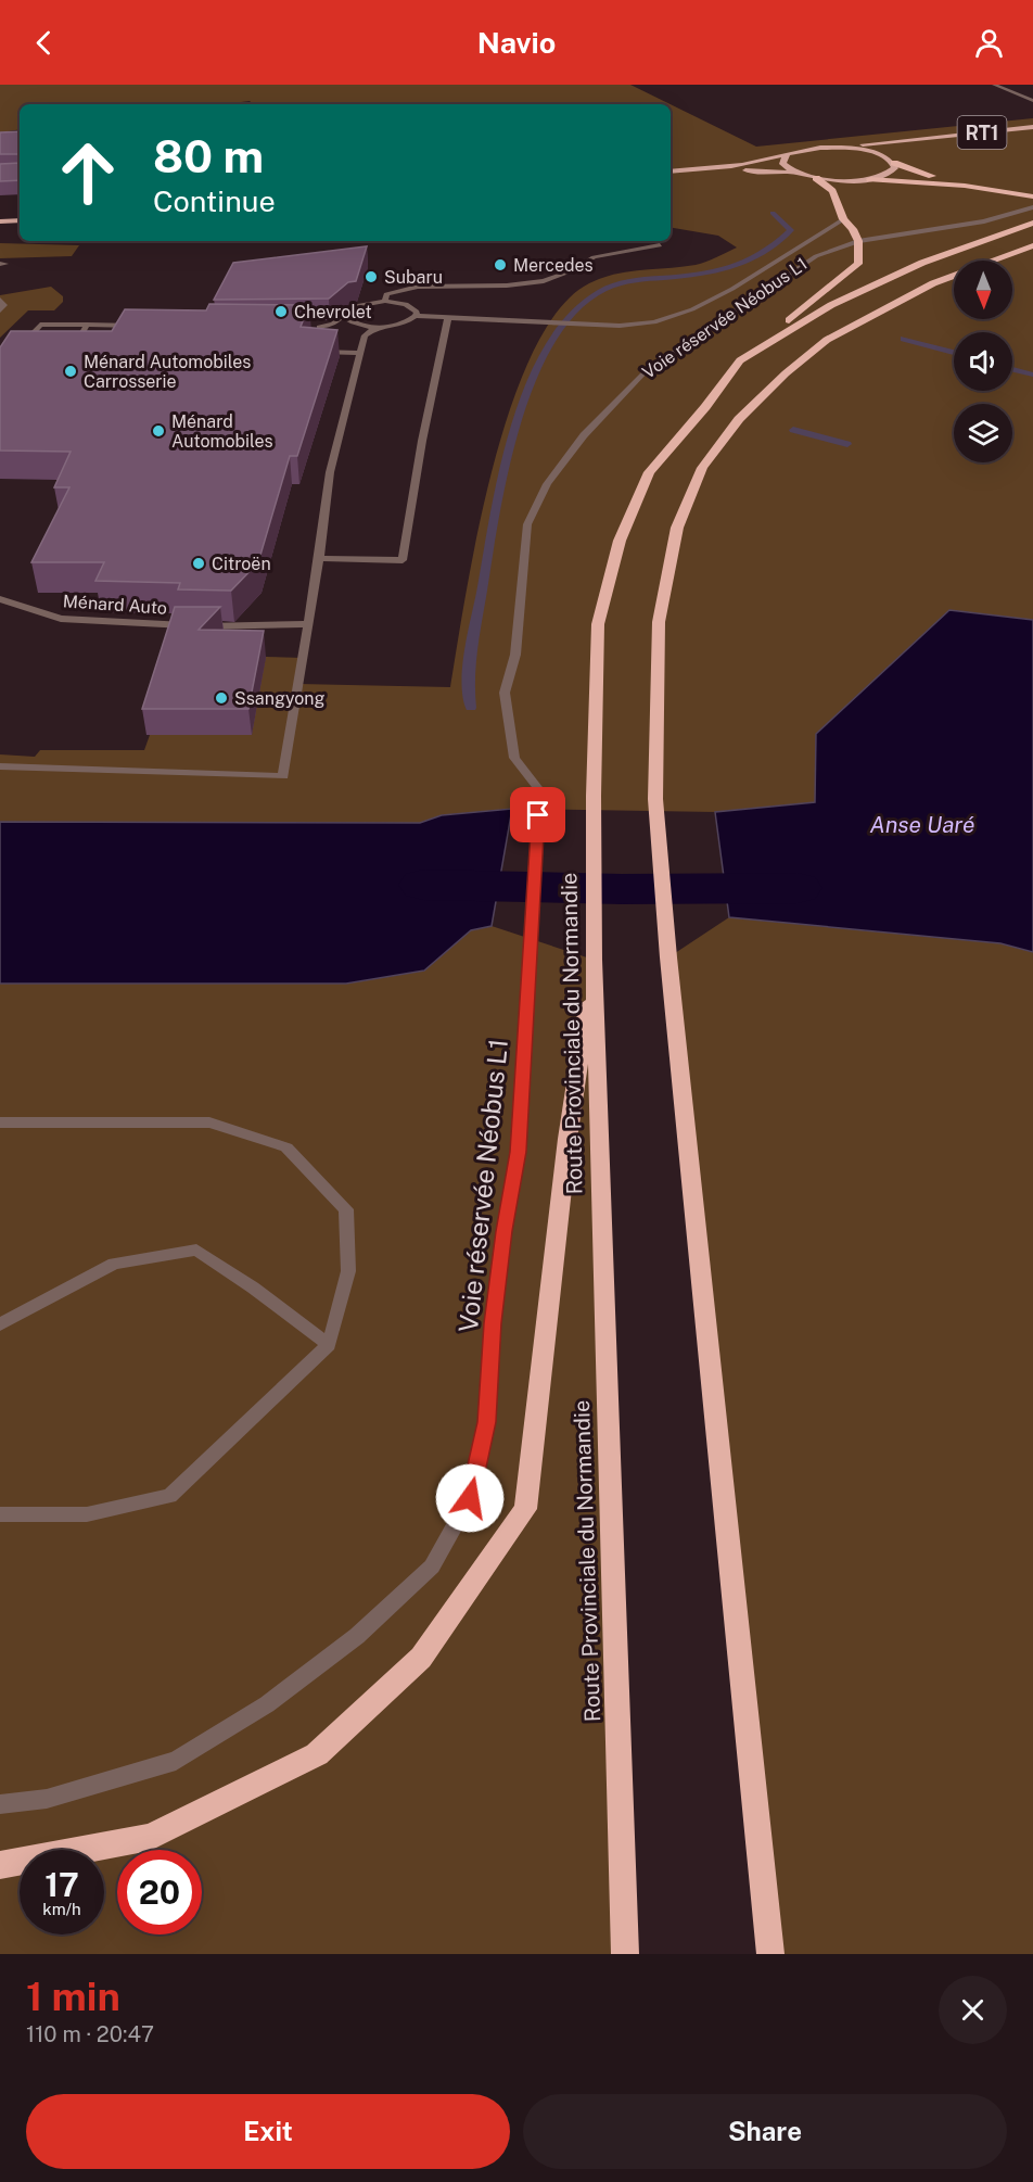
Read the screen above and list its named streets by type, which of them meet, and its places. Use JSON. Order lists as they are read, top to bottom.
{
  "streets": {
    "highway": ["Route Provinciale du Normandie"],
    "main road": ["RT1"],
    "lane": ["Voie réservée Néobus L1", "Ménard Auto"]
  },
  "water": ["Anse Uaré"],
  "places": [
    "Mercedes",
    "Subaru",
    "Chevrolet",
    "Ménard Automobiles Carrosserie",
    "Ménard Automobiles",
    "Citroën",
    "Ssangyong"
  ],
  "north": "bottom",
  "page": {
    "header": "Navio",
    "turn": ["80 m", "Continue"],
    "speed": "17 km/h",
    "limit": "20",
    "heading": ["1 min", "110 m · 20:47"],
    "buttons": ["Exit", "Share"]
  }
}
